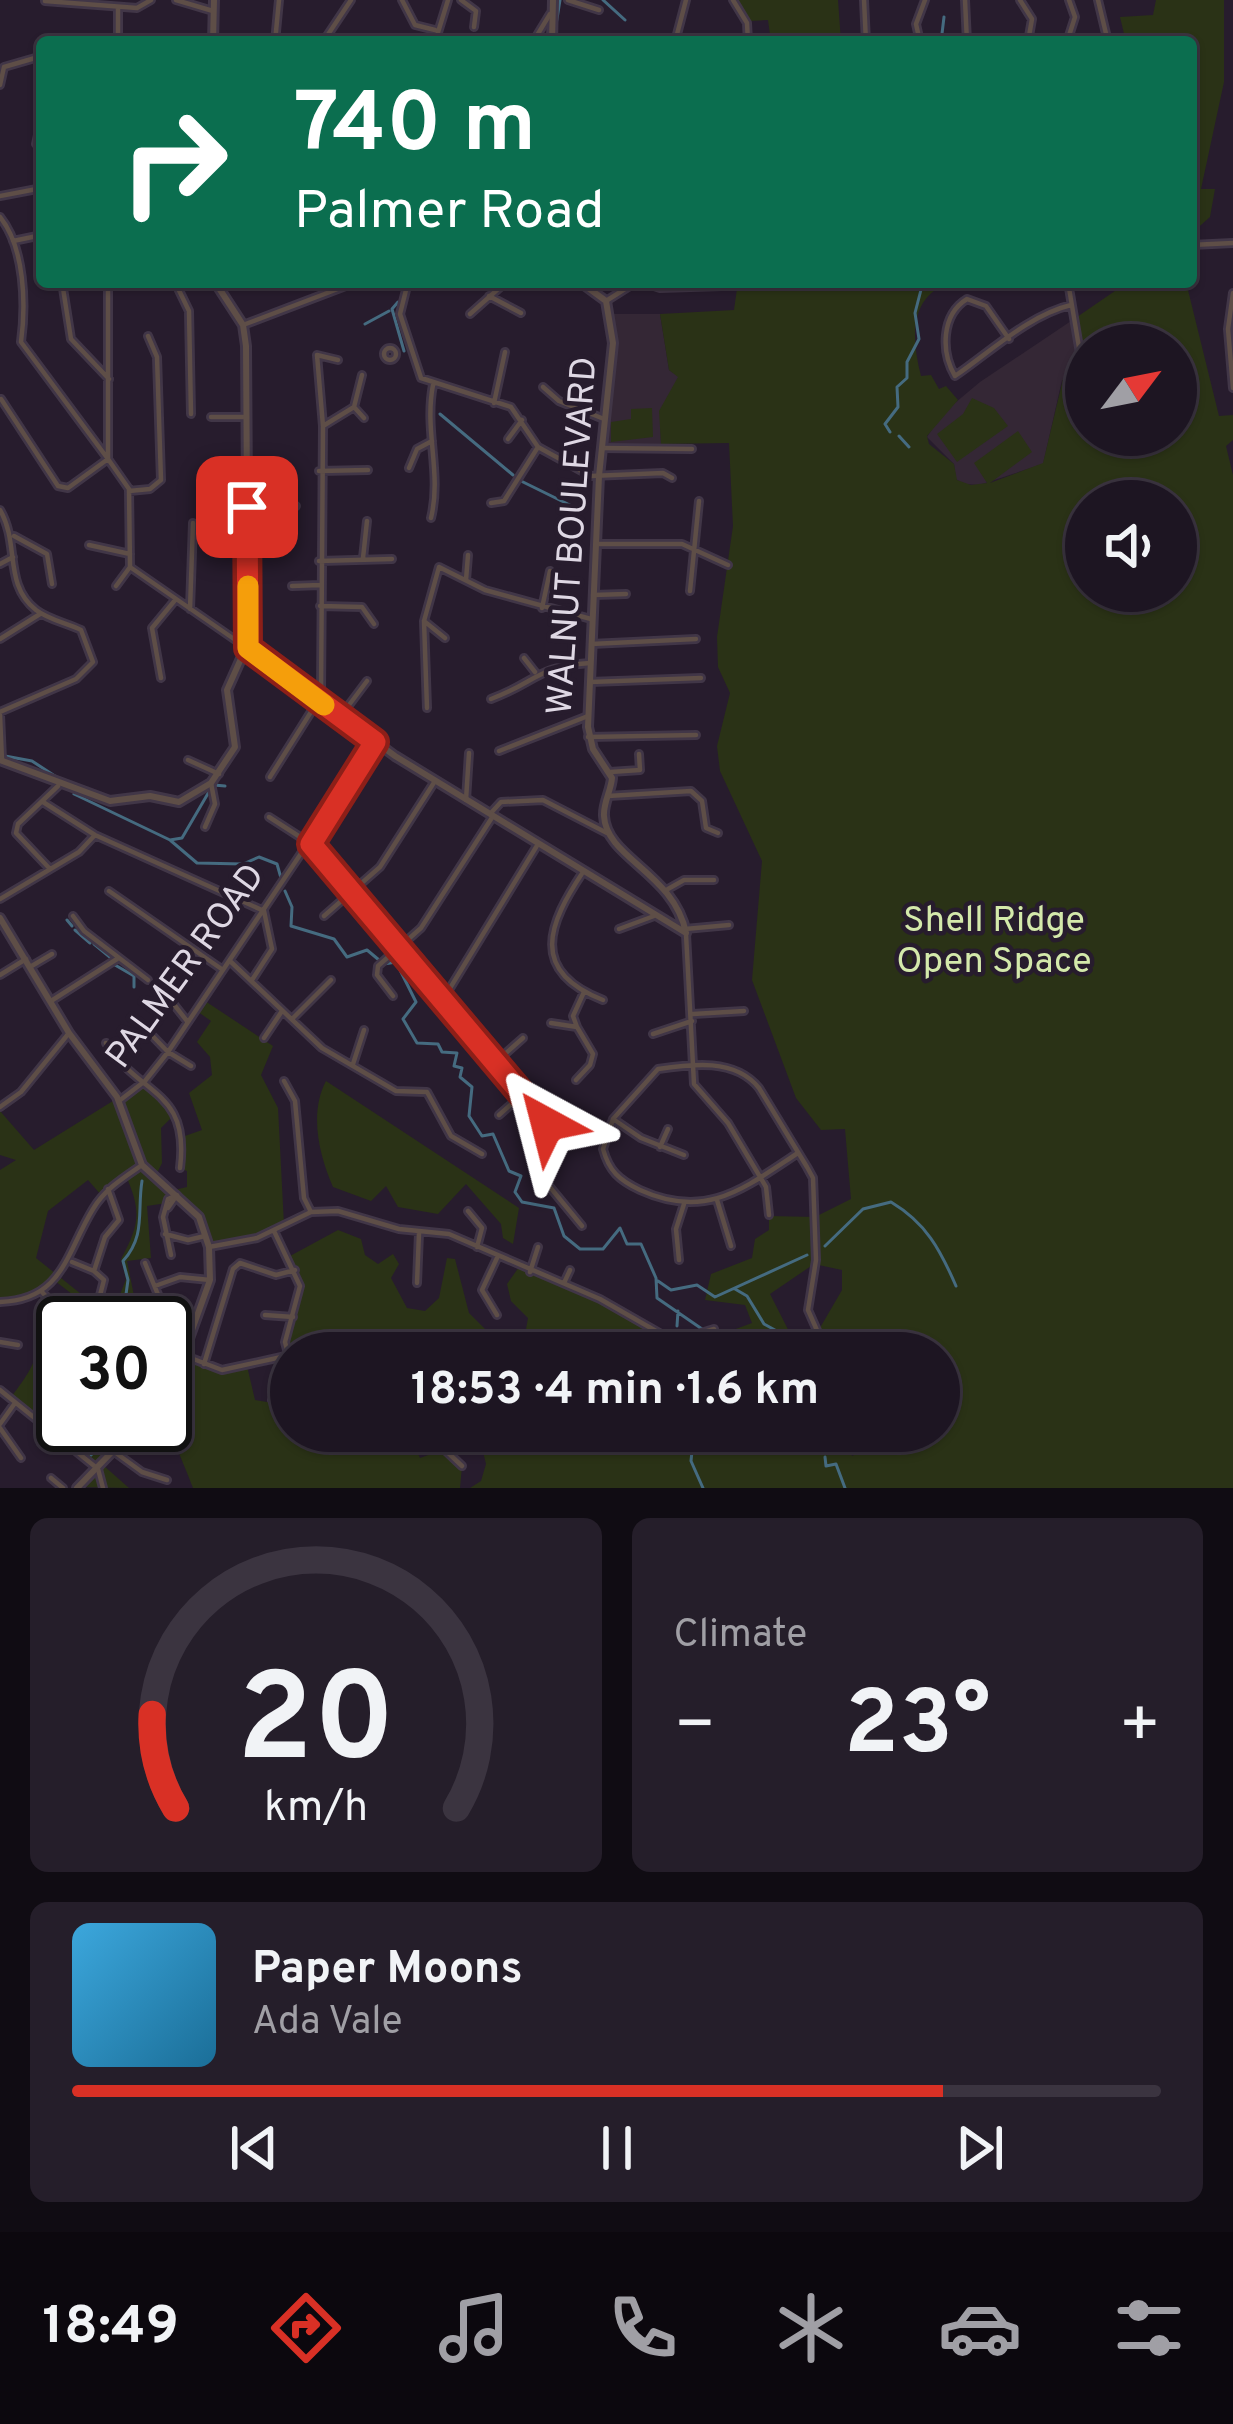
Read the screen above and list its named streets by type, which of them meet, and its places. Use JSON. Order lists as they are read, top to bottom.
{
  "streets": {
    "street": ["WALNUT BOULEVARD", "PALMER ROAD"]
  },
  "parks": ["Shell Ridge Open Space"],
  "north": "top right",
  "page": {
    "turn": ["740 m", "Palmer Road"],
    "limit": "30",
    "trip": "18:53 · 4 min · 1.6 km",
    "tile": "Climate",
    "heat": ["−", "23°", "+"],
    "song": ["Paper Moons", "Ada Vale"],
    "tabs": "18:49",
    "gauge": ["20", "km/h"]
  }
}
